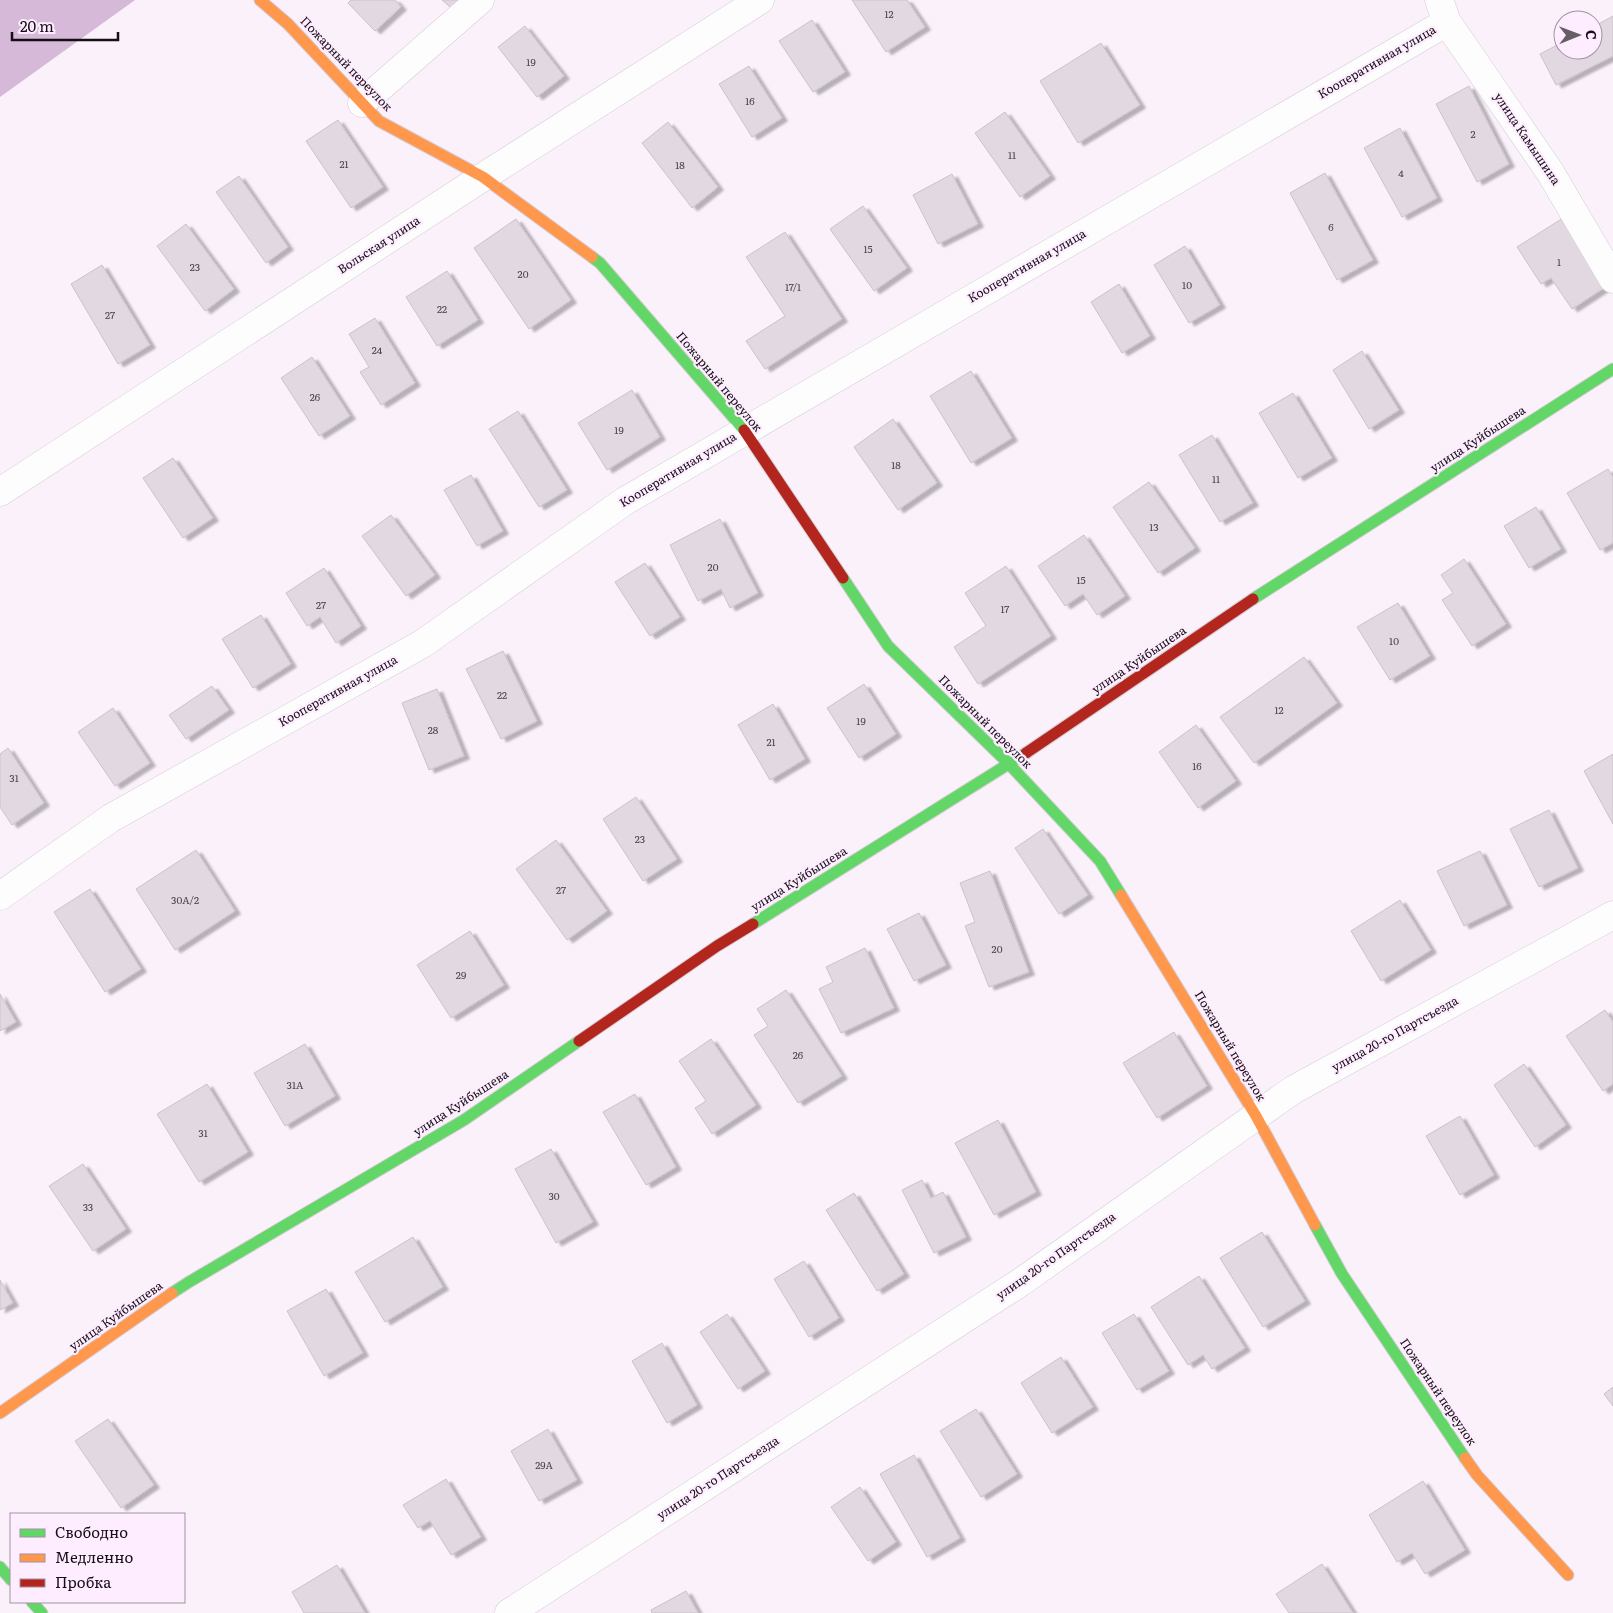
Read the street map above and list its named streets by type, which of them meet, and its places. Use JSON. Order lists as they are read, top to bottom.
{
  "streets": {
    "street": [
      "Кооперативная улица",
      "Пожарный переулок",
      "улица Камышина",
      "Вольская улица",
      "улица Куйбышева",
      "улица 20-го Партсъезда"
    ]
  },
  "crossings": [
    ["Кооперативная улица", "Пожарный переулок"],
    ["Кооперативная улица", "улица Камышина"],
    ["Пожарный переулок", "Вольская улица"],
    ["Пожарный переулок", "улица Куйбышева"],
    ["Пожарный переулок", "улица 20-го Партсъезда"]
  ],
  "house_numbers": [
    "12",
    "19",
    "16",
    "2",
    "11",
    "21",
    "18",
    "4",
    "6",
    "15",
    "1",
    "23",
    "20",
    "10",
    "17/1",
    "22",
    "27",
    "24",
    "26",
    "19",
    "18",
    "11",
    "13",
    "20",
    "15",
    "27",
    "17",
    "10",
    "22",
    "12",
    "19",
    "28",
    "21",
    "16",
    "31",
    "23",
    "27",
    "30А/2",
    "20",
    "29",
    "26",
    "31А",
    "31",
    "30",
    "33",
    "29А"
  ],
  "legend": ["Свободно", "Медленно", "Пробка"],
  "scale_bar": "20 m",
  "north": "right"
}
